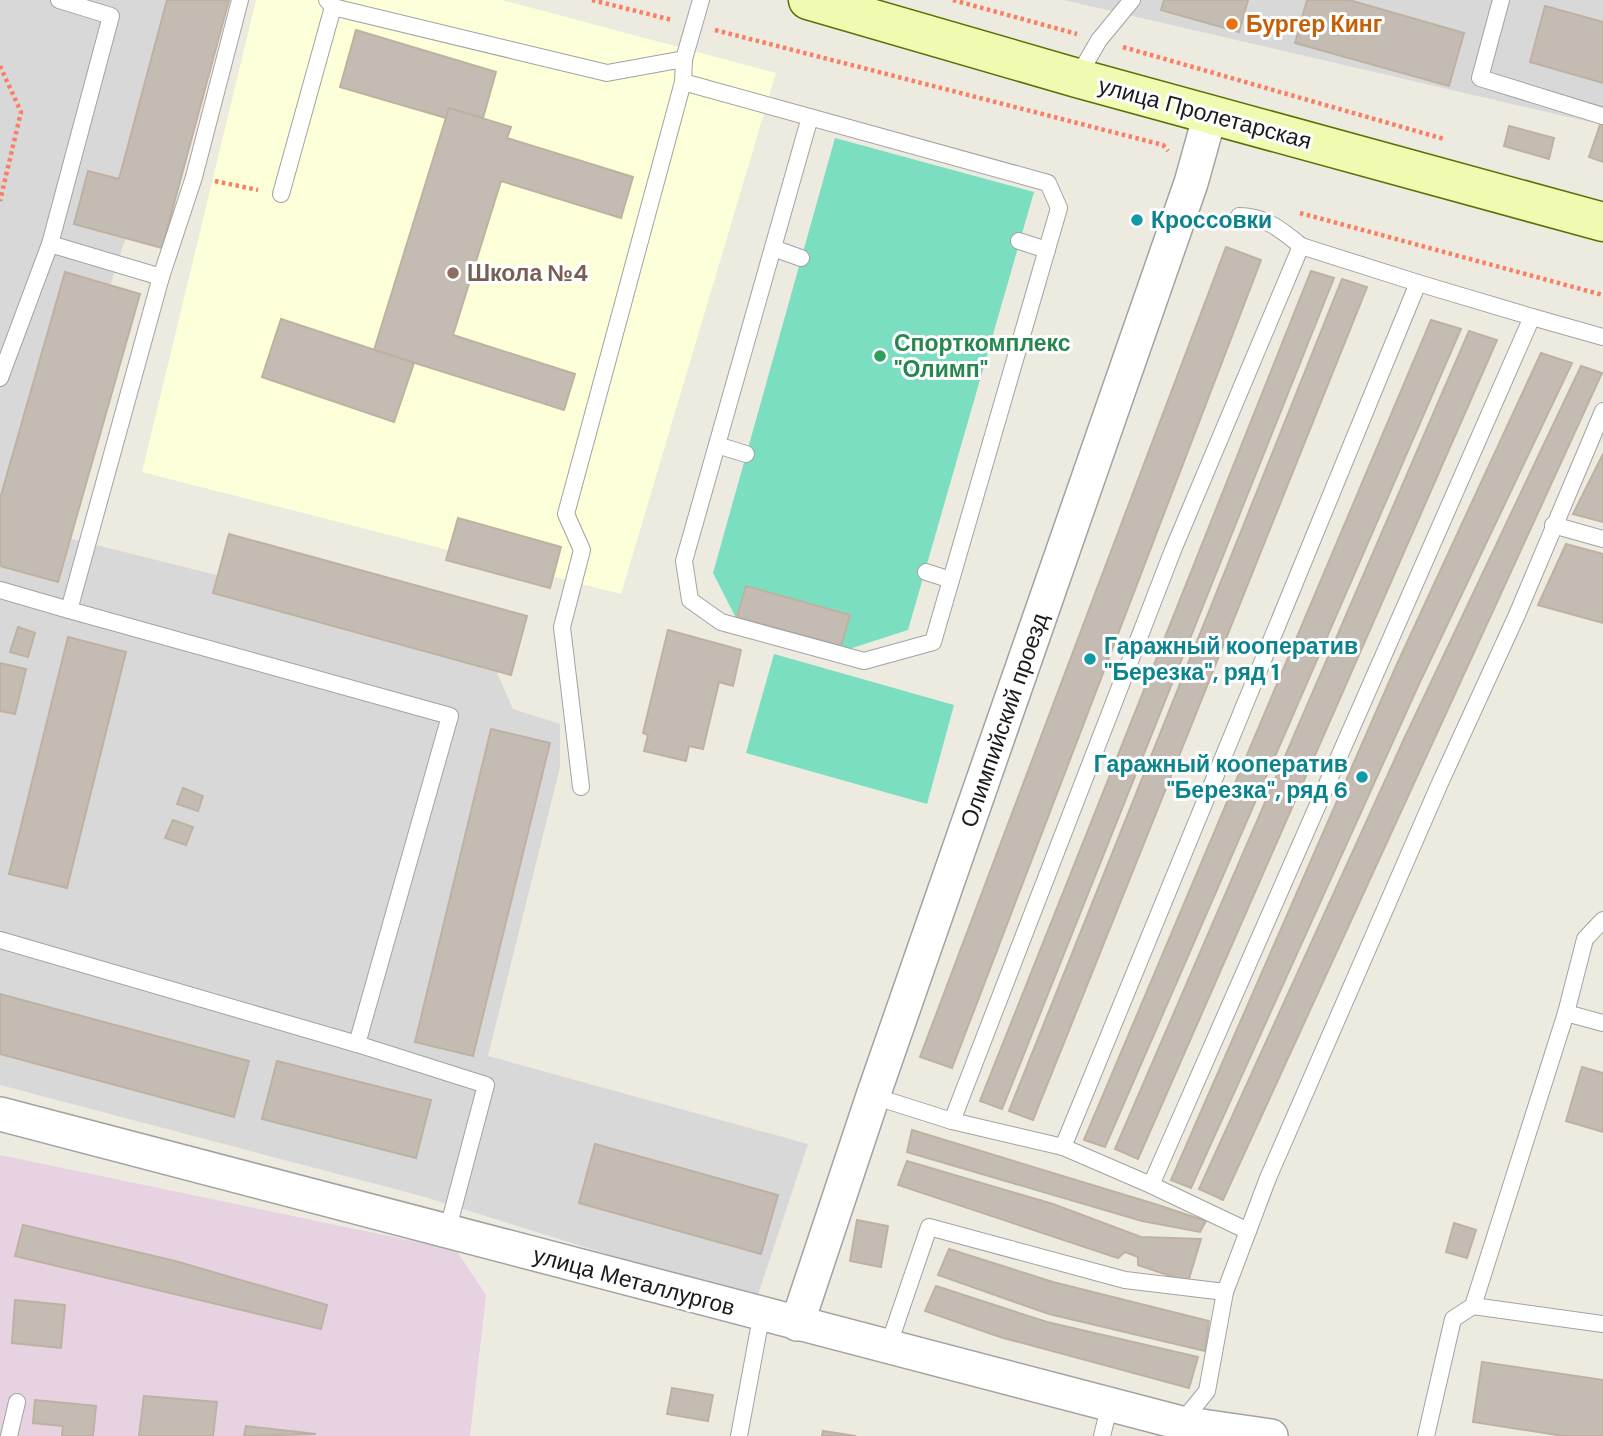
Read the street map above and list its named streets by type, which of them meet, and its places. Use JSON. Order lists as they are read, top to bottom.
{
  "streets": {
    "main road": ["улица Пролетарская"],
    "street": ["Олимпийский проезд", "улица Металлургов"]
  },
  "crossings": [
    ["улица Пролетарская", "Олимпийский проезд"],
    ["Олимпийский проезд", "улица Металлургов"]
  ],
  "places": [
    "Бургер Кинг",
    "Кроссовки",
    "Школа №4",
    "Спорткомплекс \"Олимп\"",
    "Гаражный кооператив \"Березка\", ряд 1",
    "Гаражный кооператив \"Березка\", ряд 6"
  ]
}
